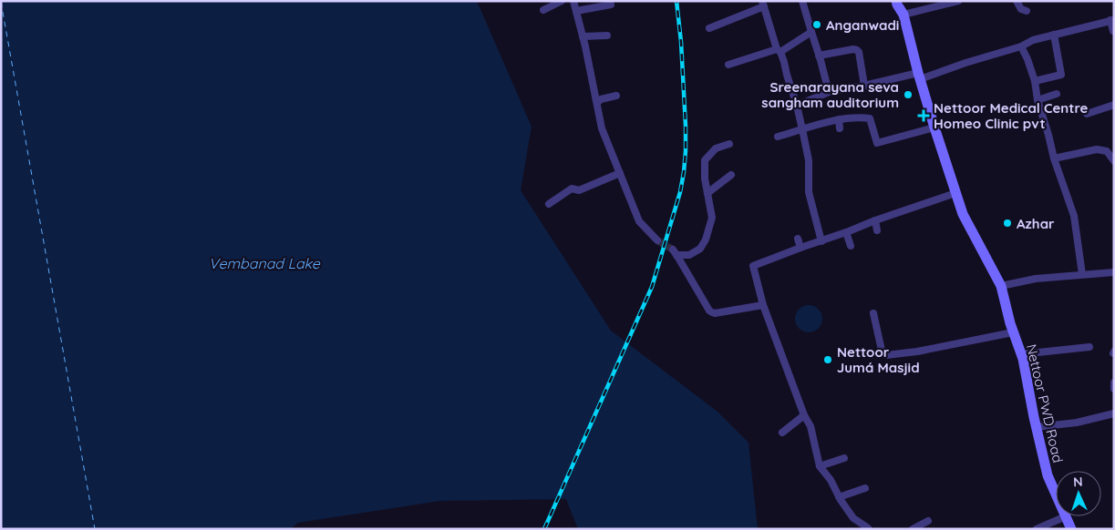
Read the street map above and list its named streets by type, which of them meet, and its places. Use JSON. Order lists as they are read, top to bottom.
{
  "streets": {
    "street": ["Nettoor PWD Road"]
  },
  "water": ["Vembanad Lake"],
  "places": {
    "other": [
      "Anganwadi",
      "Sreenarayana seva sangham auditorium",
      "Azhar",
      "Nettoor Jumá Masjid"
    ],
    "health": ["Nettoor Medical Centre Homeo Clinic pvt"]
  },
  "north": "top"
}
